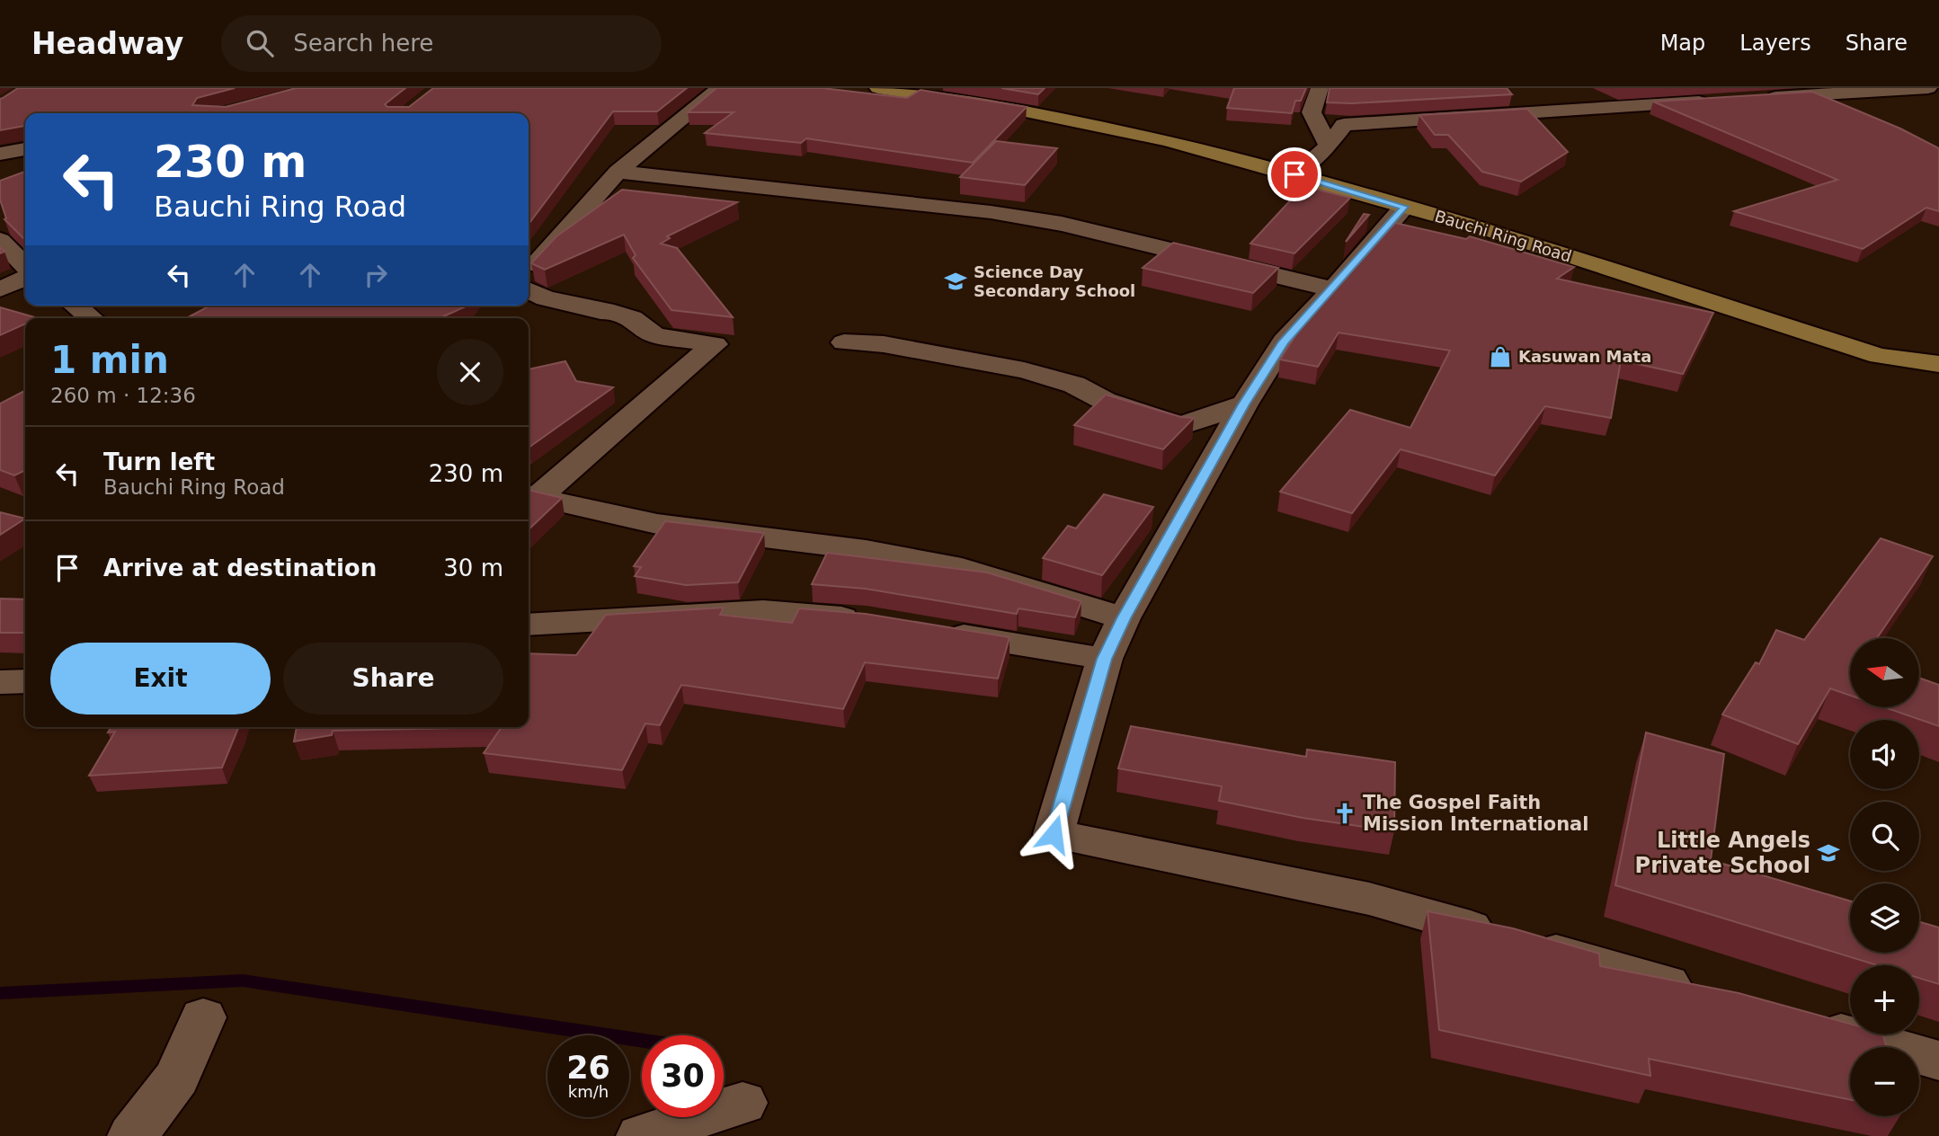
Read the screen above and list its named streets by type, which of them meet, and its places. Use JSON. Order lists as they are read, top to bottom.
{
  "streets": {
    "main road": ["Bauchi Ring Road"]
  },
  "places": {
    "school or university": ["Science Day Secondary School", "Little Angels Private School"],
    "shop": ["Kasuwan Mata"],
    "church": ["The Gospel Faith Mission International"]
  },
  "north": "left",
  "page": {
    "header": "Headway",
    "search": "Search here",
    "nav": ["Map", "Layers", "Share"],
    "turn": ["230 m", "Bauchi Ring Road"],
    "heading": ["1 min", "260 m · 12:36"],
    "list": [
      {
        "name": "Turn left",
        "note": "Bauchi Ring Road",
        "value": "230 m"
      },
      {
        "name": "Arrive at destination",
        "value": "30 m"
      }
    ],
    "buttons": ["Exit", "Share"],
    "map_buttons": ["+", "−"],
    "speed": "26 km/h",
    "limit": "30"
  }
}
